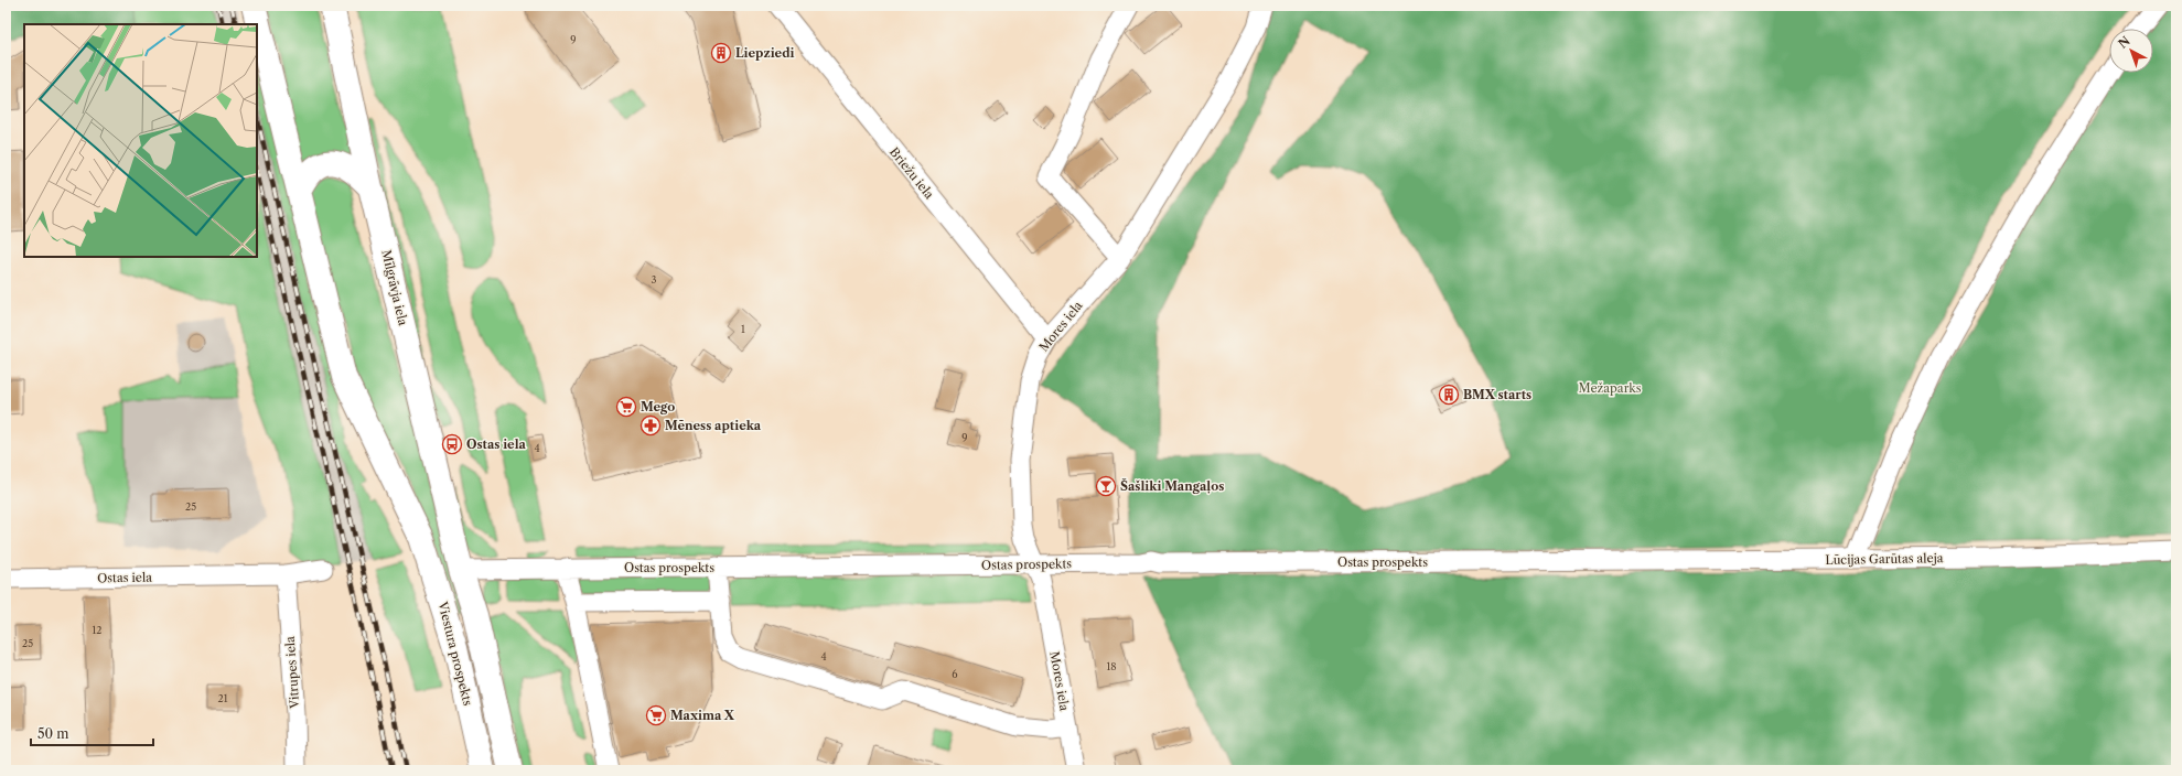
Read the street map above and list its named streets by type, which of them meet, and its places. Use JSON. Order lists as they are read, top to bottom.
{
  "streets": {
    "main road": ["Mīlgrāvja iela", "Viestura prospekts"],
    "street": [
      "Briežu iela",
      "Mores iela",
      "Lūcijas Garūtas aleja",
      "Ostas prospekts",
      "Ostas iela",
      "Vitrupes iela"
    ]
  },
  "crossings": [
    ["Briežu iela", "Mores iela"],
    ["Mīlgrāvja iela", "Ostas prospekts"],
    ["Mores iela", "Ostas prospekts"],
    ["Lūcijas Garūtas aleja", "Ostas prospekts"],
    ["Ostas iela", "Vitrupes iela"]
  ],
  "parks": ["Mežaparks"],
  "places": {
    "building": ["Liepziedi", "BMX starts"],
    "supermarket": ["Mego", "Maxima X"],
    "pharmacy": ["Mēness aptieka"],
    "bus stop": ["Ostas iela"],
    "bar": ["Šašliki Mangaļos"]
  },
  "house_numbers": [
    "9",
    "3",
    "1",
    "9",
    "4",
    "25",
    "12",
    "25",
    "4",
    "18",
    "6",
    "21"
  ],
  "scale_bar": "50 m",
  "north": "top left"
}
